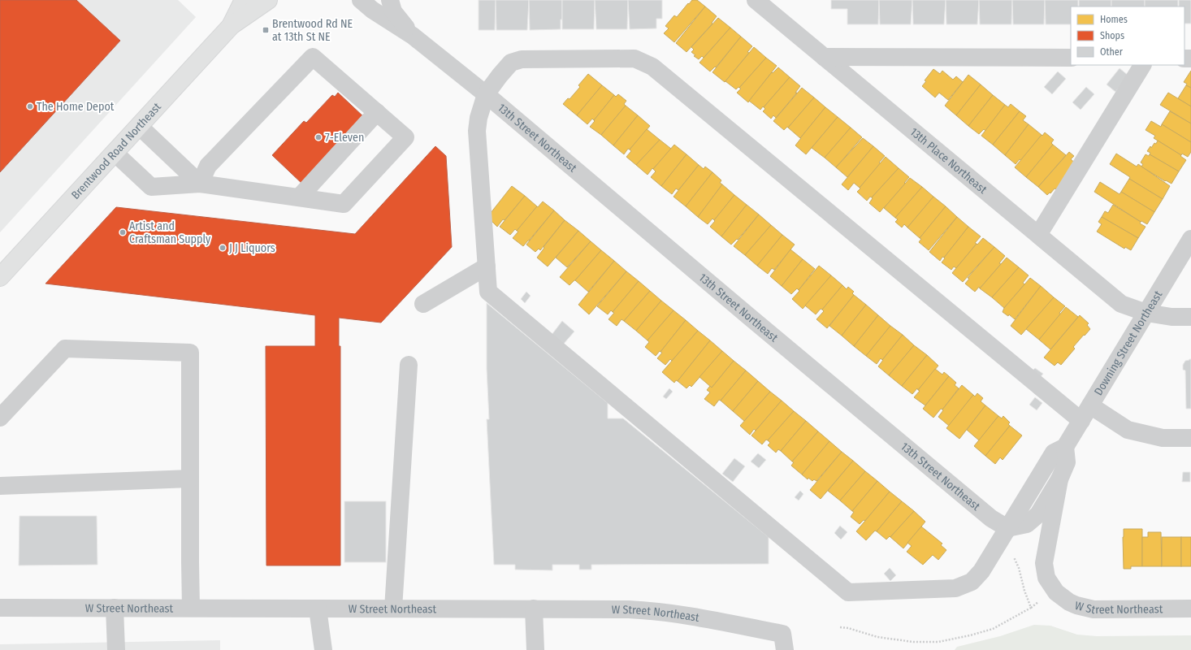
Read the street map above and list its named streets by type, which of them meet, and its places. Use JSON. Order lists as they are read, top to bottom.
{
  "streets": {
    "main road": ["Brentwood Road Northeast"],
    "street": [
      "13th Street Northeast",
      "13th Place Northeast",
      "Downing Street Northeast",
      "W Street Northeast"
    ]
  },
  "crossings": [
    ["13th Street Northeast", "Downing Street Northeast"],
    ["13th Place Northeast", "Downing Street Northeast"]
  ],
  "places": {
    "transit": ["Brentwood Rd NE at 13th St NE"],
    "other": [
      "The Home Depot",
      "7-Eleven",
      "Artist and Craftsman Supply",
      "J J Liquors"
    ]
  },
  "legend": ["Homes", "Shops", "Other"]
}
